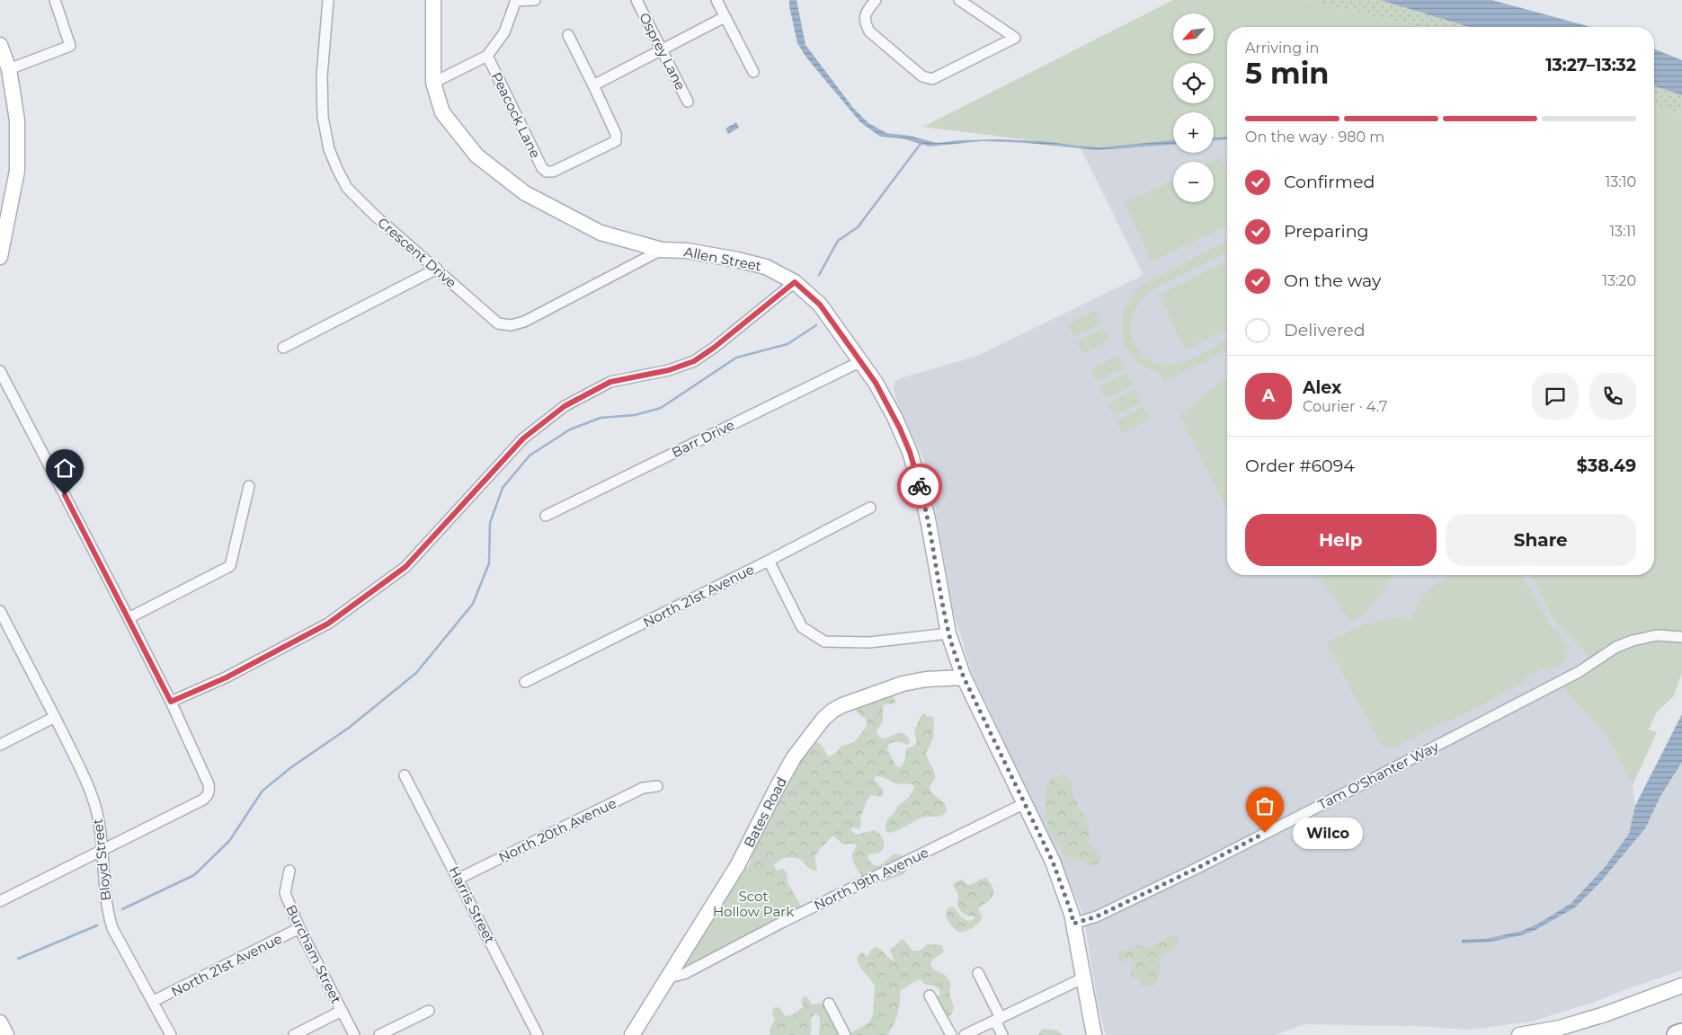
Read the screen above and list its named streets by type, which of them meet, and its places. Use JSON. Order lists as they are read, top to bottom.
{
  "streets": {
    "street": [
      "Osprey Lane",
      "Peacock Lane",
      "Crescent Drive",
      "Allen Street",
      "Barr Drive",
      "North 21st Avenue",
      "Tam O'Shanter Way",
      "Bates Road",
      "North 20th Avenue",
      "Bloyd Street",
      "North 19th Avenue",
      "Harris Street",
      "Burcham Street"
    ]
  },
  "crossings": [
    ["Crescent Drive", "Allen Street"],
    ["Allen Street", "Barr Drive"],
    ["Allen Street", "Tam O'Shanter Way"],
    ["Allen Street", "Bates Road"],
    ["Allen Street", "North 19th Avenue"],
    ["North 21st Avenue", "Bloyd Street"],
    ["North 21st Avenue", "Burcham Street"],
    ["Bates Road", "North 19th Avenue"],
    ["North 20th Avenue", "Harris Street"]
  ],
  "parks": ["Scot Hollow Park"],
  "places": ["Wilco"],
  "north": "bottom left",
  "page": {
    "map_buttons": ["+", "−"],
    "heading": ["5 min", "Arriving in", "13:27–13:32"],
    "panel": [
      "Alex",
      "Courier · 4.7",
      "Order #6094",
      "$38.49"
    ],
    "bar": "On the way · 980 m",
    "list": [
      ["Confirmed", "13:10"],
      ["Preparing", "13:11"],
      ["On the way", "13:20"],
      "Delivered"
    ],
    "round": "A",
    "buttons": ["Help", "Share"],
    "bubble": "Wilco"
  }
}
